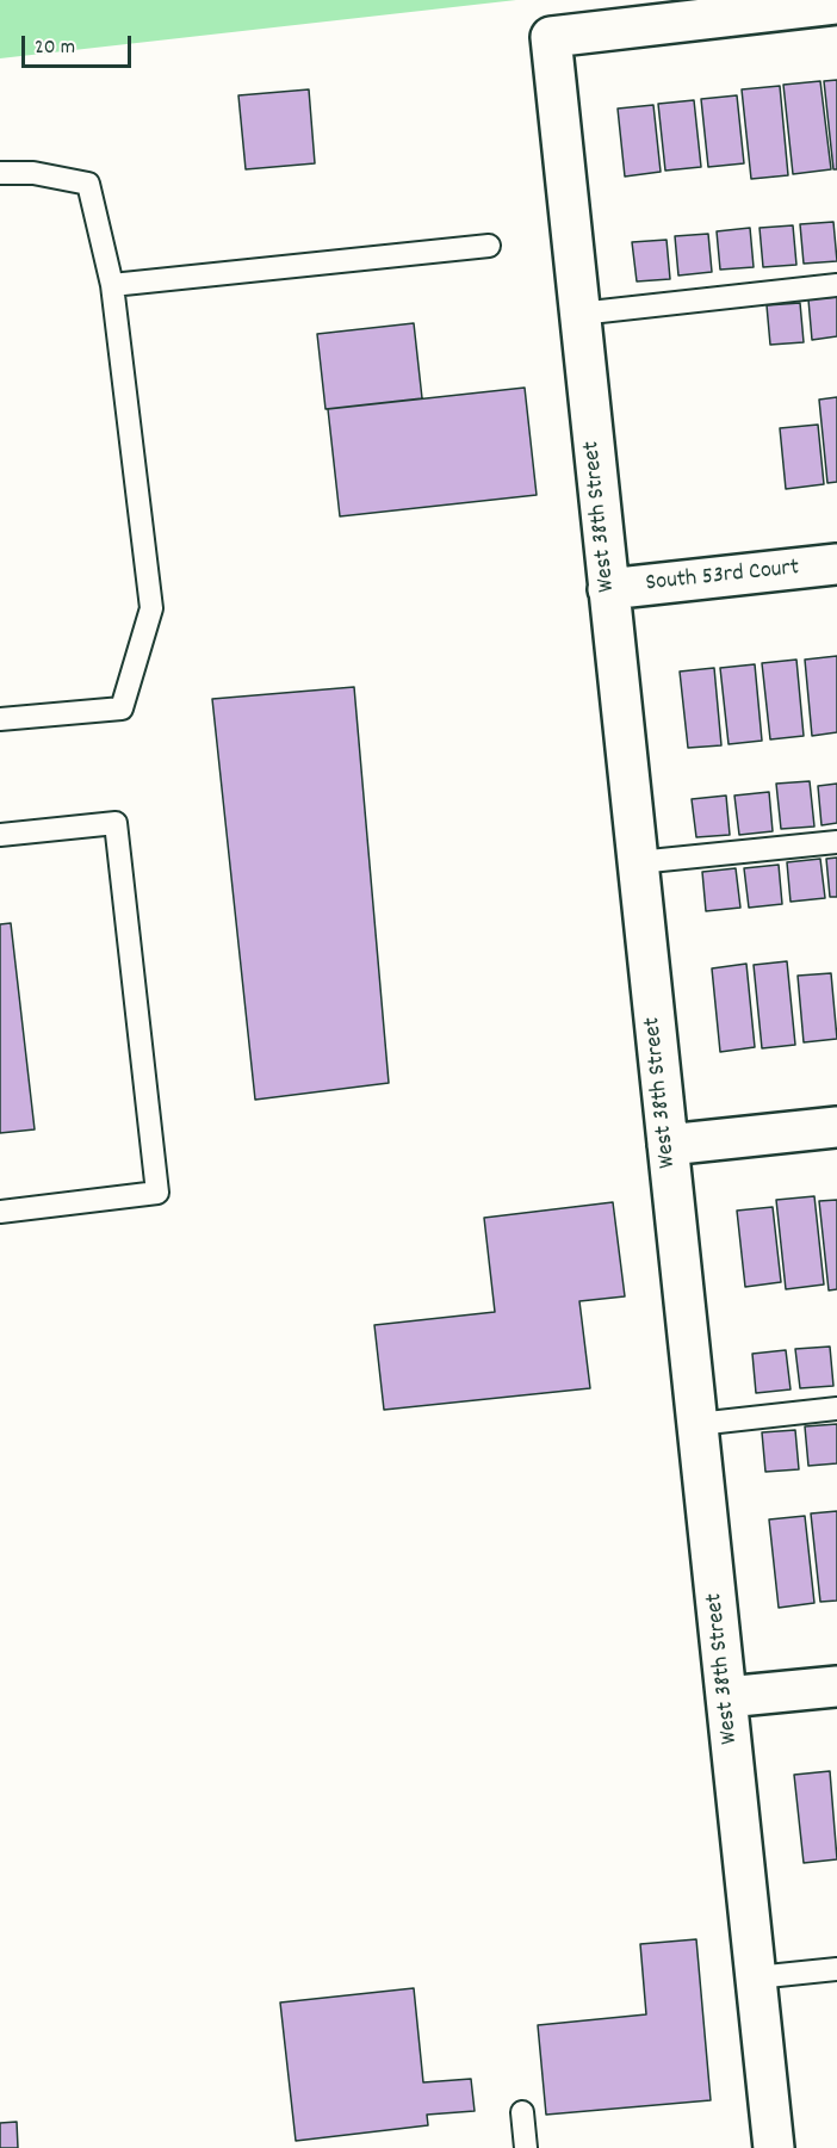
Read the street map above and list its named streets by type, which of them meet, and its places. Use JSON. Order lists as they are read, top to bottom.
{
  "streets": {
    "street": ["West 38th Street", "South 53rd Court"]
  },
  "crossings": [
    ["West 38th Street", "South 53rd Court"]
  ],
  "scale_bar": "20 m"
}
